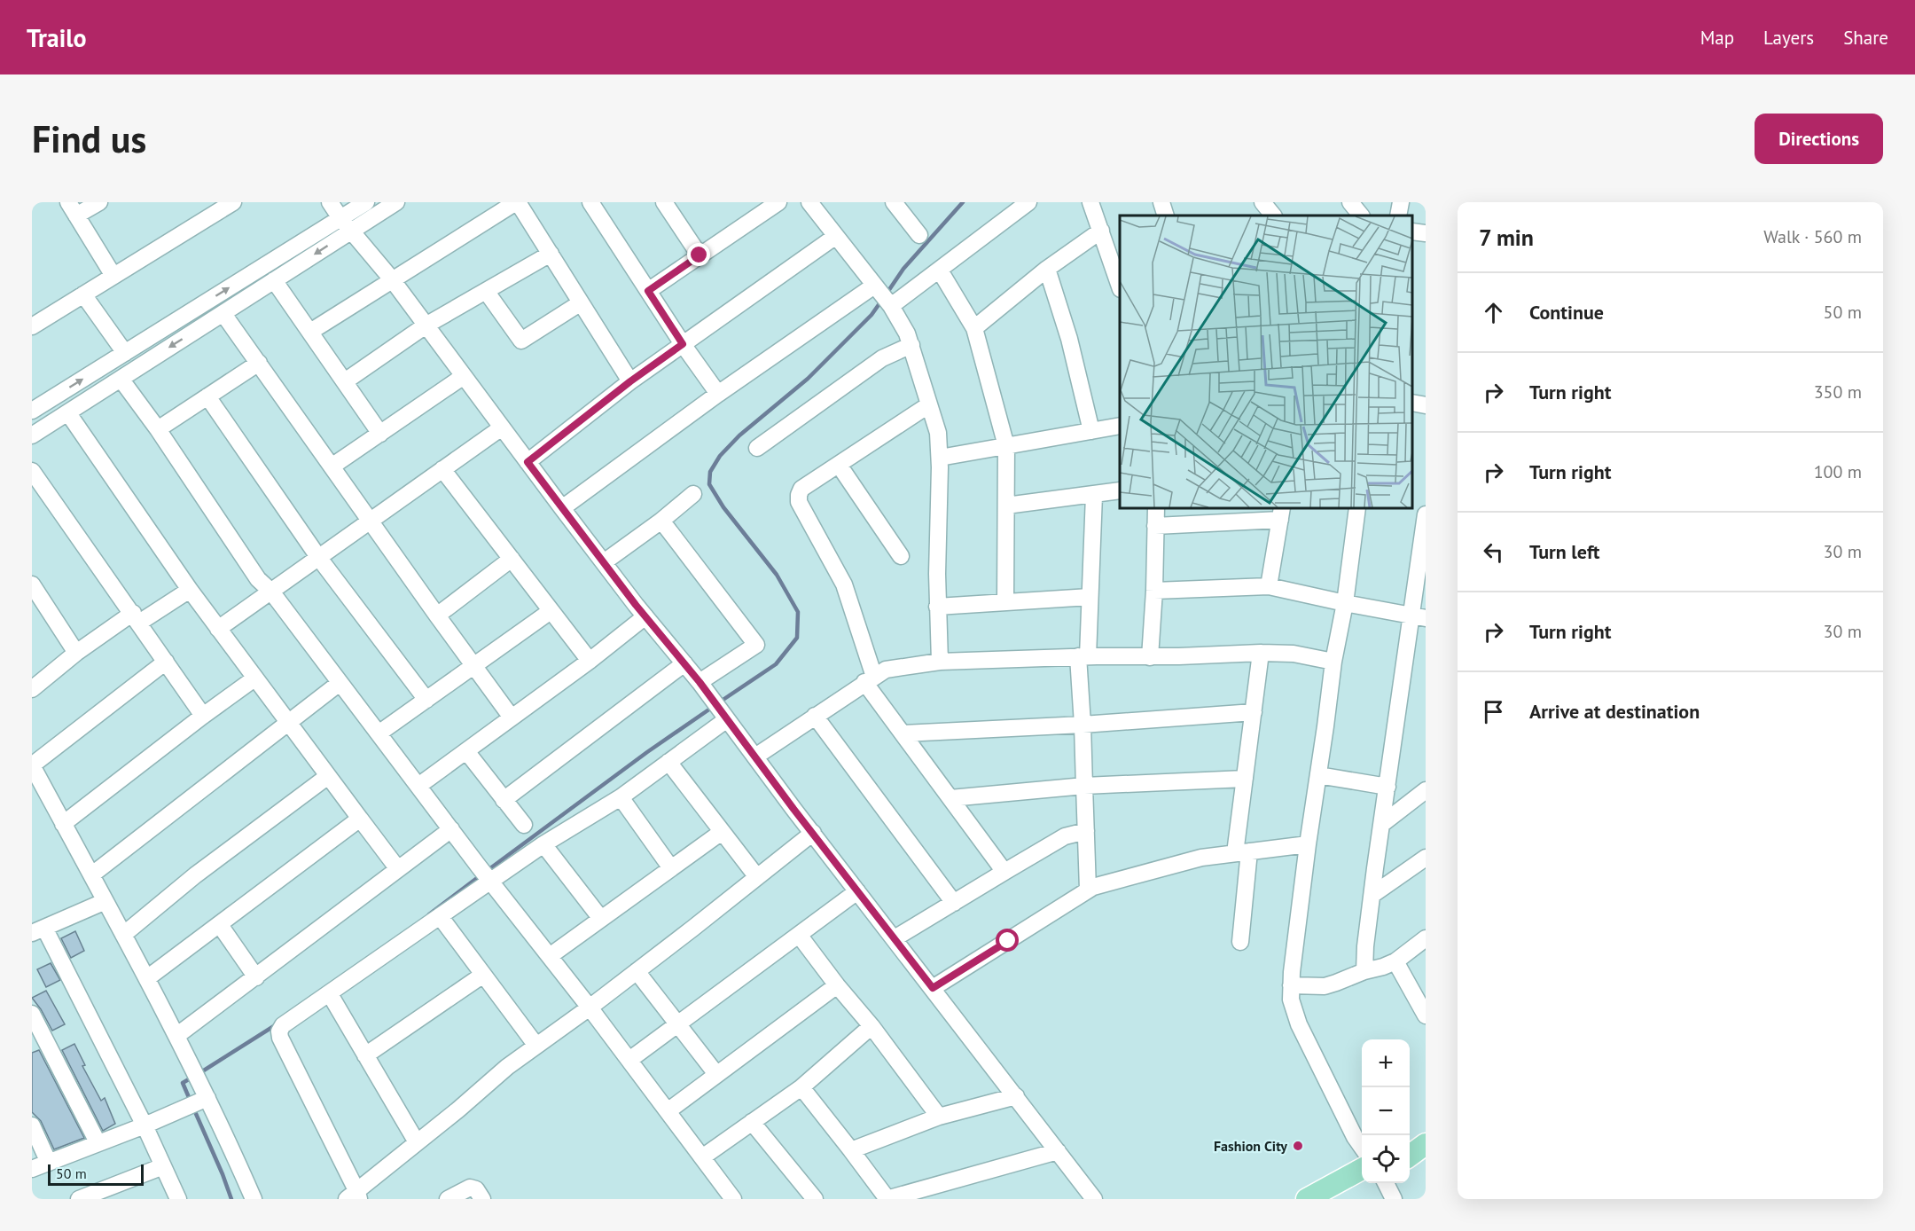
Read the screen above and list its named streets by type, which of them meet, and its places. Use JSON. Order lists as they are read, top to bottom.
{
  "places": ["Fashion City"],
  "scale_bar": "50 m",
  "page": {
    "header": "Trailo",
    "nav": ["Map", "Layers", "Share"],
    "buttons": "Directions",
    "title": "Find us",
    "heading": ["7 min", "Walk · 560 m"],
    "list": [
      ["Continue", "50 m"],
      ["Turn right", "350 m"],
      ["Turn right", "100 m"],
      ["Turn left", "30 m"],
      ["Turn right", "30 m"],
      "Arrive at destination"
    ],
    "map_buttons": ["+", "−"],
    "scale": "50 m"
  }
}
